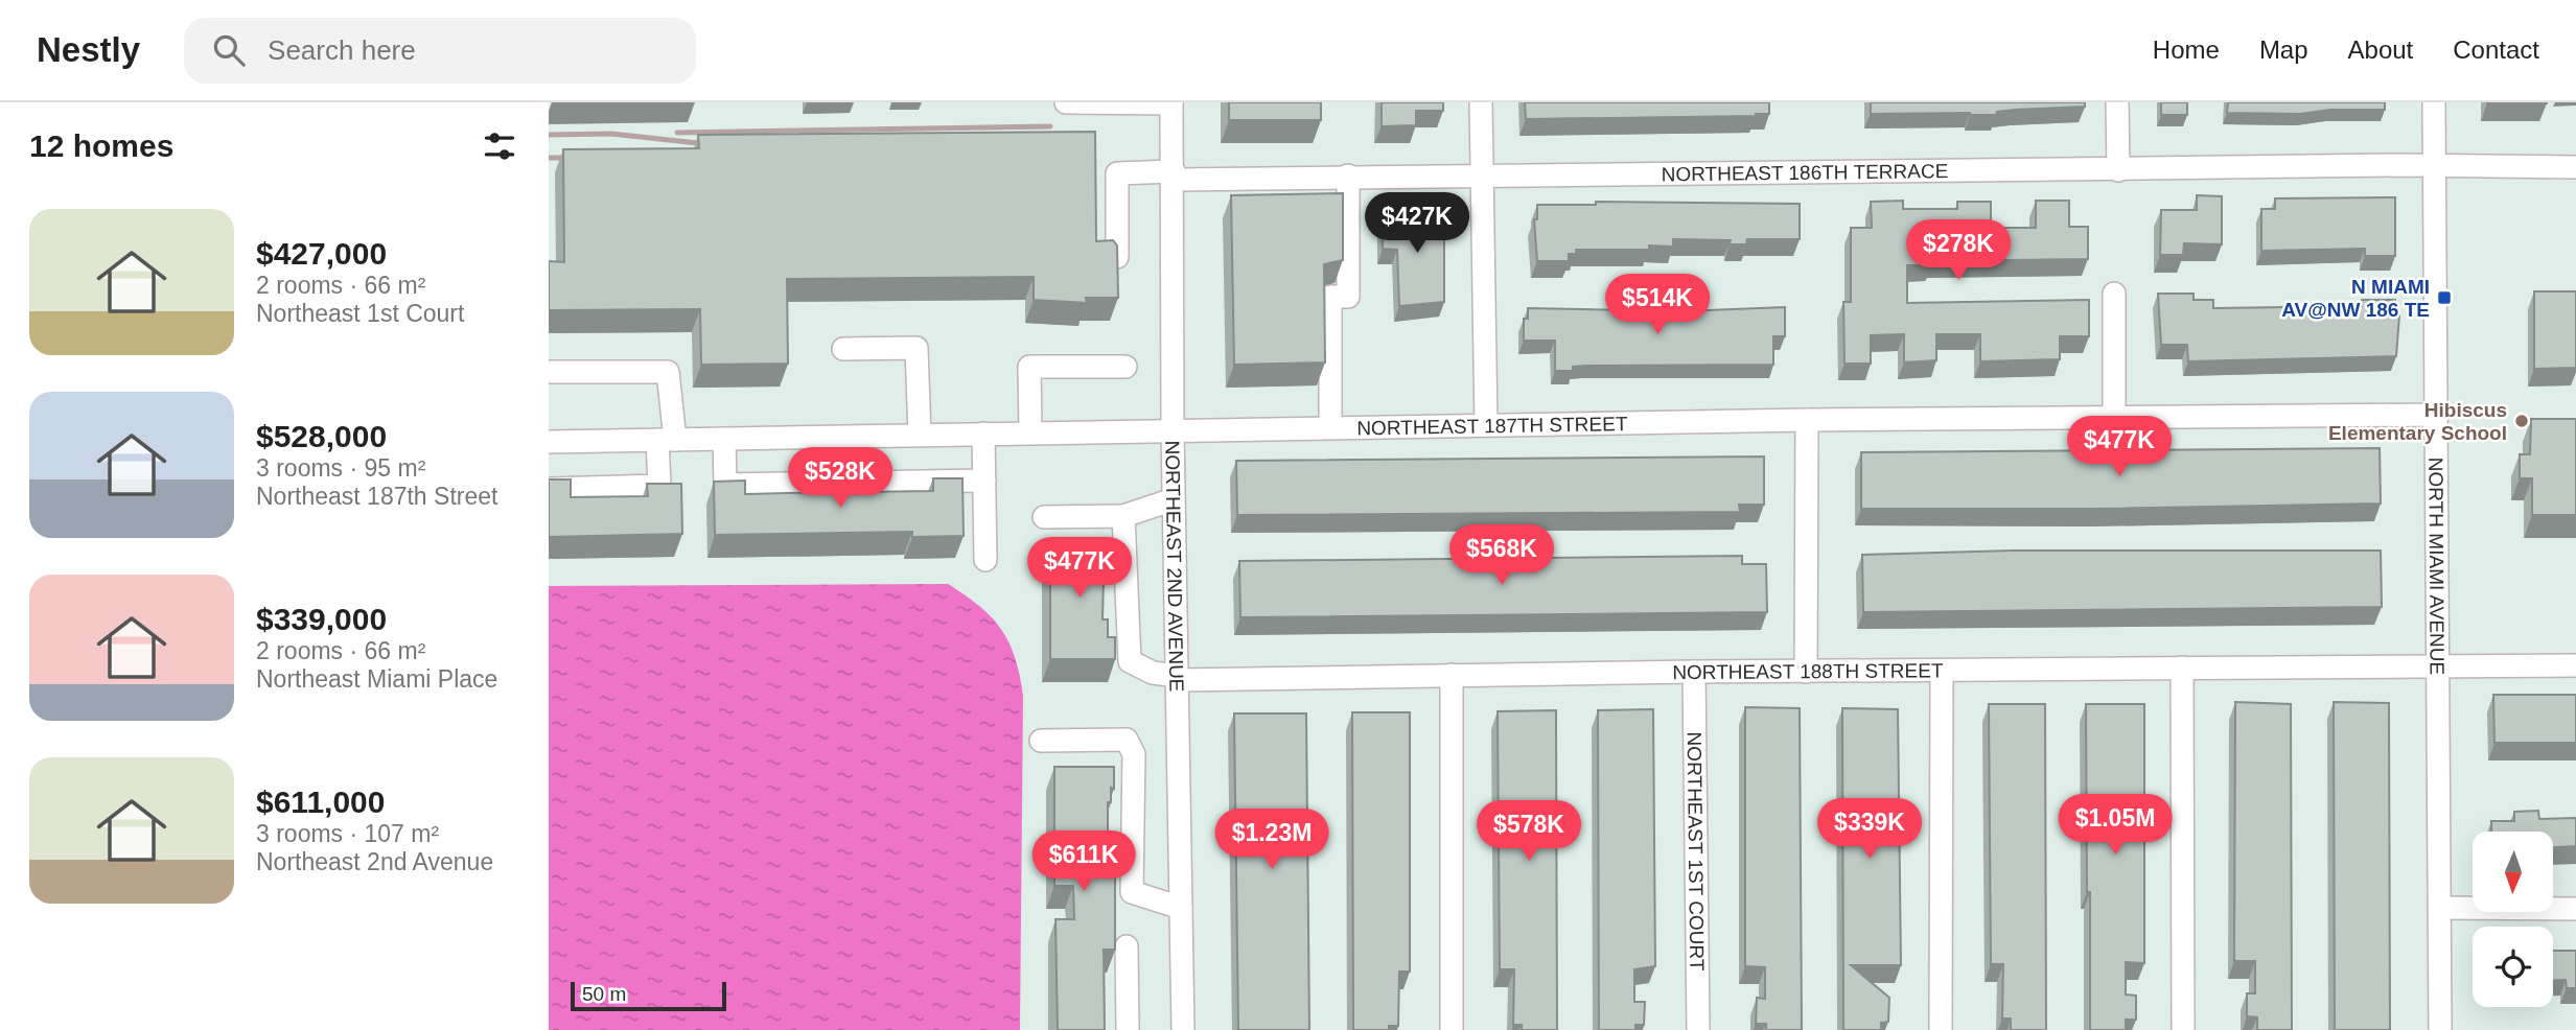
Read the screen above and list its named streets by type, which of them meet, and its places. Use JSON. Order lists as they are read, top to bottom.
{
  "streets": {
    "street": [
      "NORTHEAST 186TH TERRACE",
      "NORTHEAST 187TH STREET",
      "NORTHEAST 2ND AVENUE",
      "NORTH MIAMI AVENUE",
      "NORTHEAST 188TH STREET",
      "NORTHEAST 1ST COURT"
    ]
  },
  "crossings": [
    ["NORTHEAST 186TH TERRACE", "NORTHEAST 2ND AVENUE"],
    ["NORTHEAST 186TH TERRACE", "NORTH MIAMI AVENUE"],
    ["NORTHEAST 187TH STREET", "NORTHEAST 2ND AVENUE"],
    ["NORTHEAST 187TH STREET", "NORTH MIAMI AVENUE"],
    ["NORTHEAST 2ND AVENUE", "NORTHEAST 188TH STREET"],
    ["NORTH MIAMI AVENUE", "NORTHEAST 188TH STREET"],
    ["NORTHEAST 188TH STREET", "NORTHEAST 1ST COURT"]
  ],
  "places": {
    "transit": ["N MIAMI AV@NW 186 TE"],
    "other": ["Hibiscus Elementary School"]
  },
  "scale_bar": "50 m",
  "north": "bottom",
  "page": {
    "header": "Nestly",
    "search": "Search here",
    "nav": [
      "Home",
      "Map",
      "About",
      "Contact"
    ],
    "heading": "12 homes",
    "list": [
      {
        "name": "$427,000",
        "note": "2 rooms · 66 m² · Northeast 1st Court"
      },
      {
        "name": "$528,000",
        "note": "3 rooms · 95 m² · Northeast 187th Street"
      },
      {
        "name": "$339,000",
        "note": "2 rooms · 66 m² · Northeast Miami Place"
      },
      {
        "name": "$611,000",
        "note": "3 rooms · 107 m² · Northeast 2nd Avenue"
      }
    ],
    "price": [
      "$427K",
      "$278K",
      "$514K",
      "$477K",
      "$528K",
      "$568K",
      "$477K",
      "$1.05M",
      "$339K",
      "$578K",
      "$1.23M",
      "$611K"
    ],
    "scale": "50 m"
  }
}
